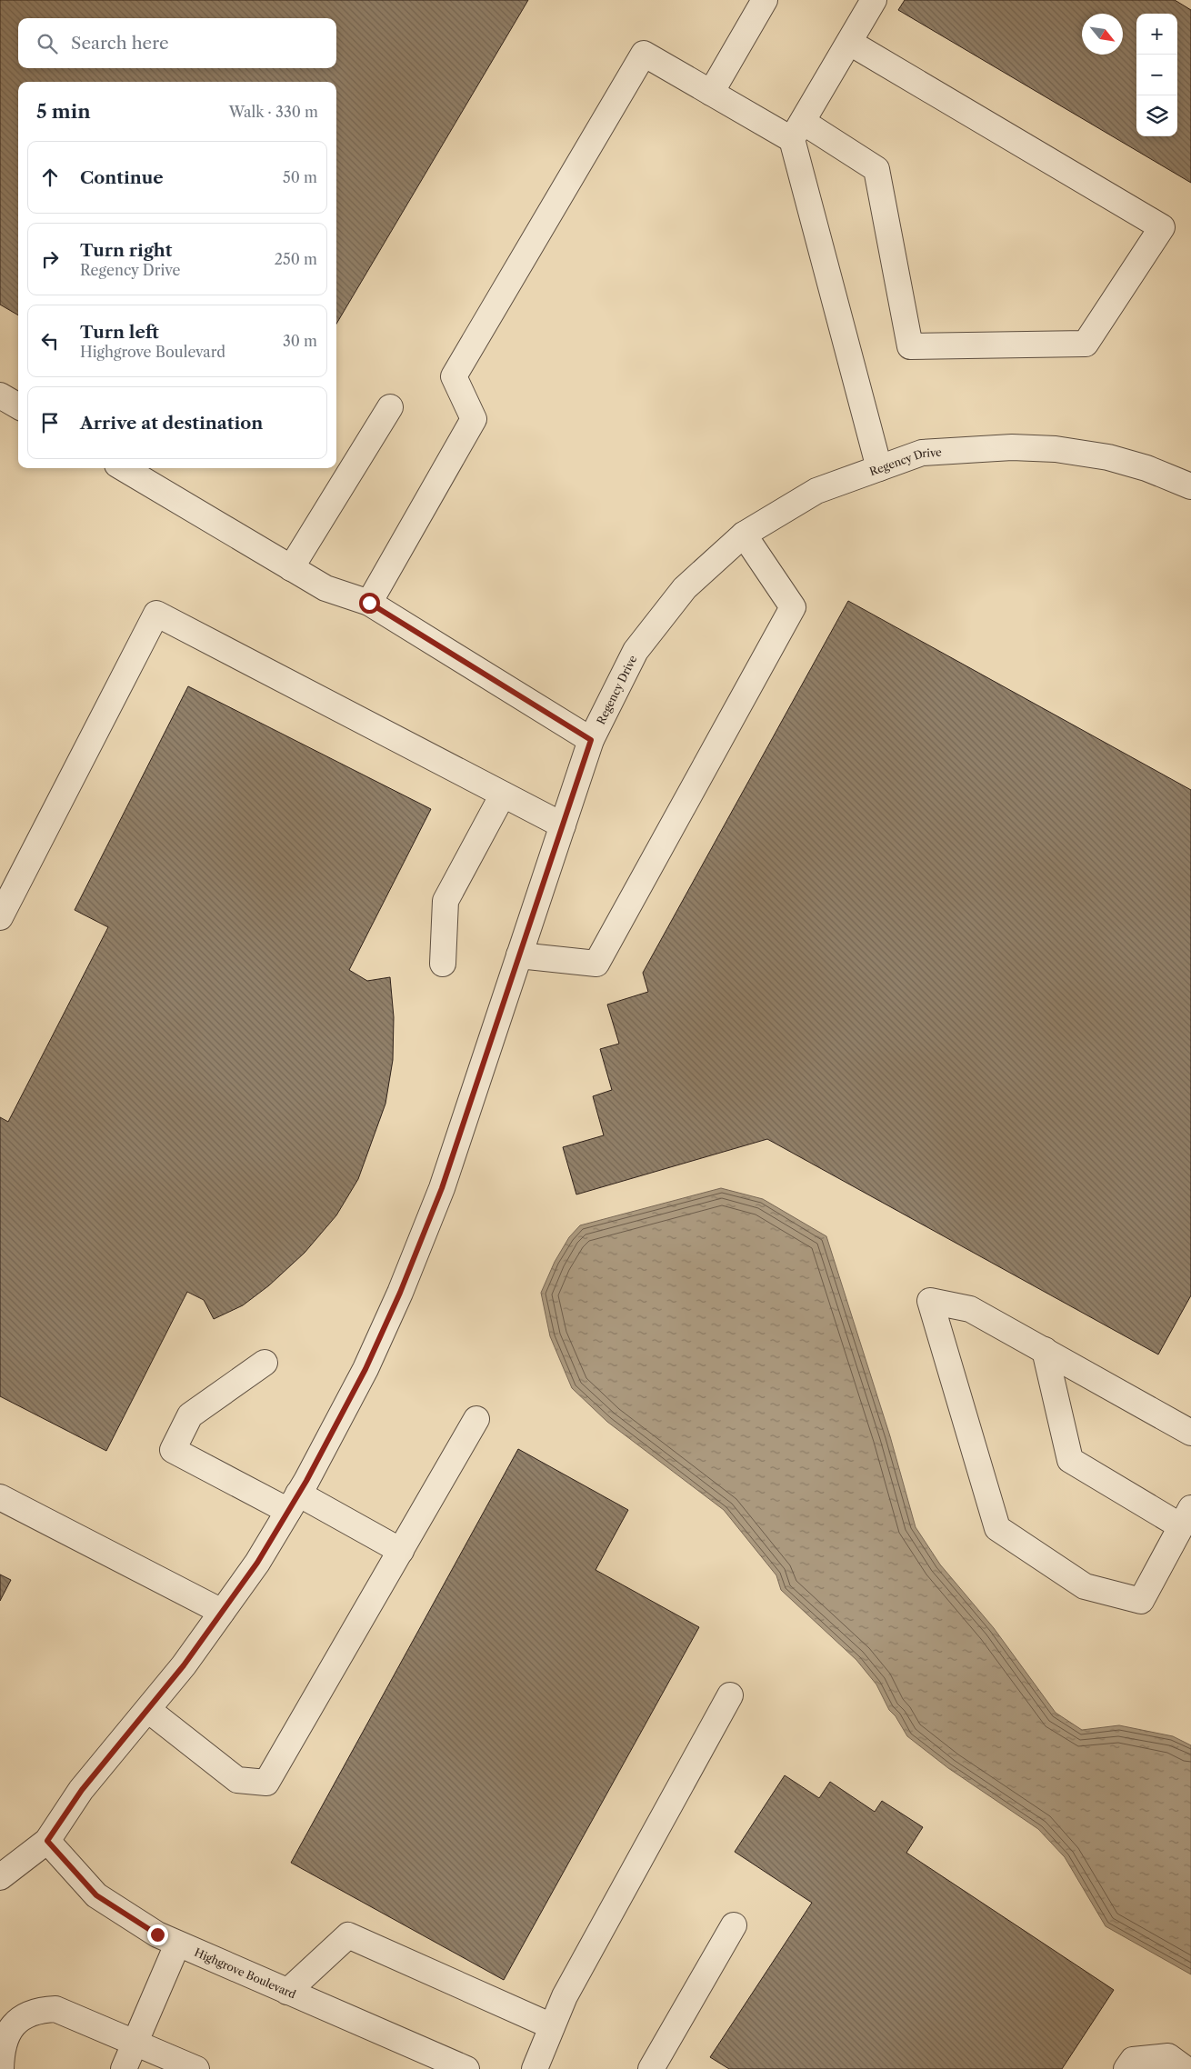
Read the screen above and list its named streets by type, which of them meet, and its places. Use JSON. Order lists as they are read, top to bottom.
{
  "streets": {
    "street": ["Regency Drive", "Highgrove Boulevard"]
  },
  "crossings": [
    ["Regency Drive", "Highgrove Boulevard"]
  ],
  "north": "bottom right",
  "page": {
    "map_buttons": ["+", "−"],
    "search": "Search here",
    "heading": ["5 min", "Walk · 330 m"],
    "list": [
      ["Continue", "50 m"],
      ["Turn right", "Regency Drive", "250 m"],
      ["Turn left", "Highgrove Boulevard", "30 m"],
      "Arrive at destination"
    ]
  }
}
